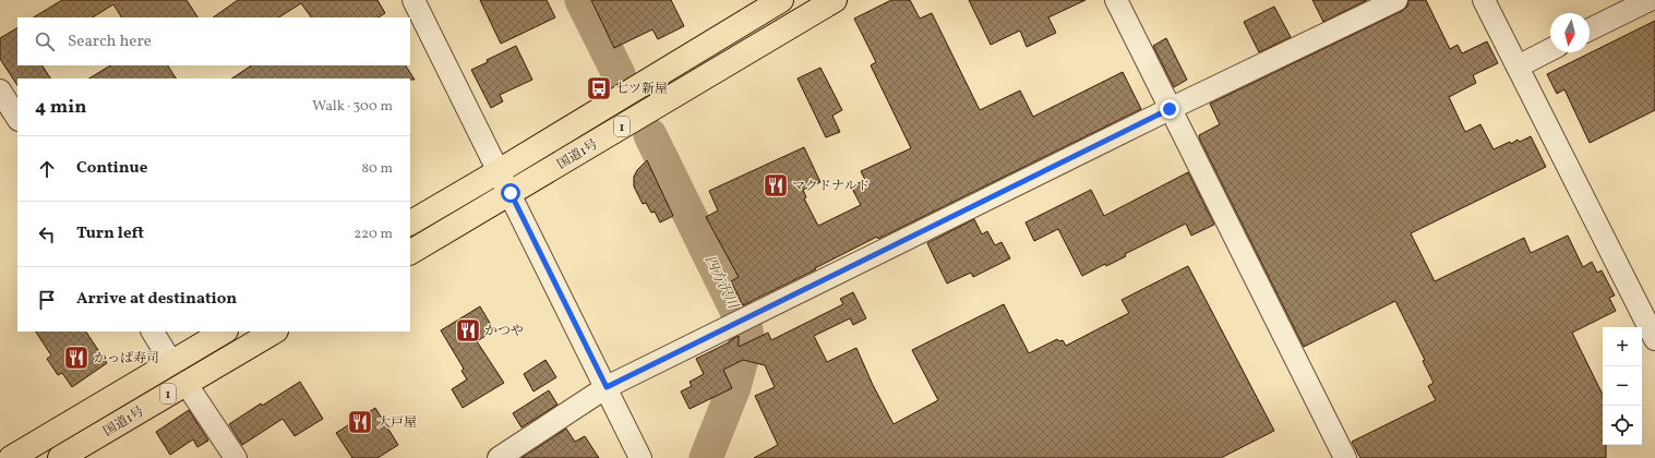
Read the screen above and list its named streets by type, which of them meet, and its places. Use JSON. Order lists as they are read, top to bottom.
{
  "streets": {
    "highway": ["1", "国道1号"]
  },
  "water": ["四方沢川"],
  "places": {
    "bus stop": ["七ツ新屋"],
    "restaurant": [
      "マクドナルド",
      "かつや",
      "かっぱ寿司",
      "大戸屋"
    ]
  },
  "north": "bottom",
  "page": {
    "search": "Search here",
    "heading": ["4 min", "Walk · 300 m"],
    "list": [
      ["Continue", "80 m"],
      ["Turn left", "220 m"],
      "Arrive at destination"
    ],
    "map_buttons": ["+", "−"]
  }
}
